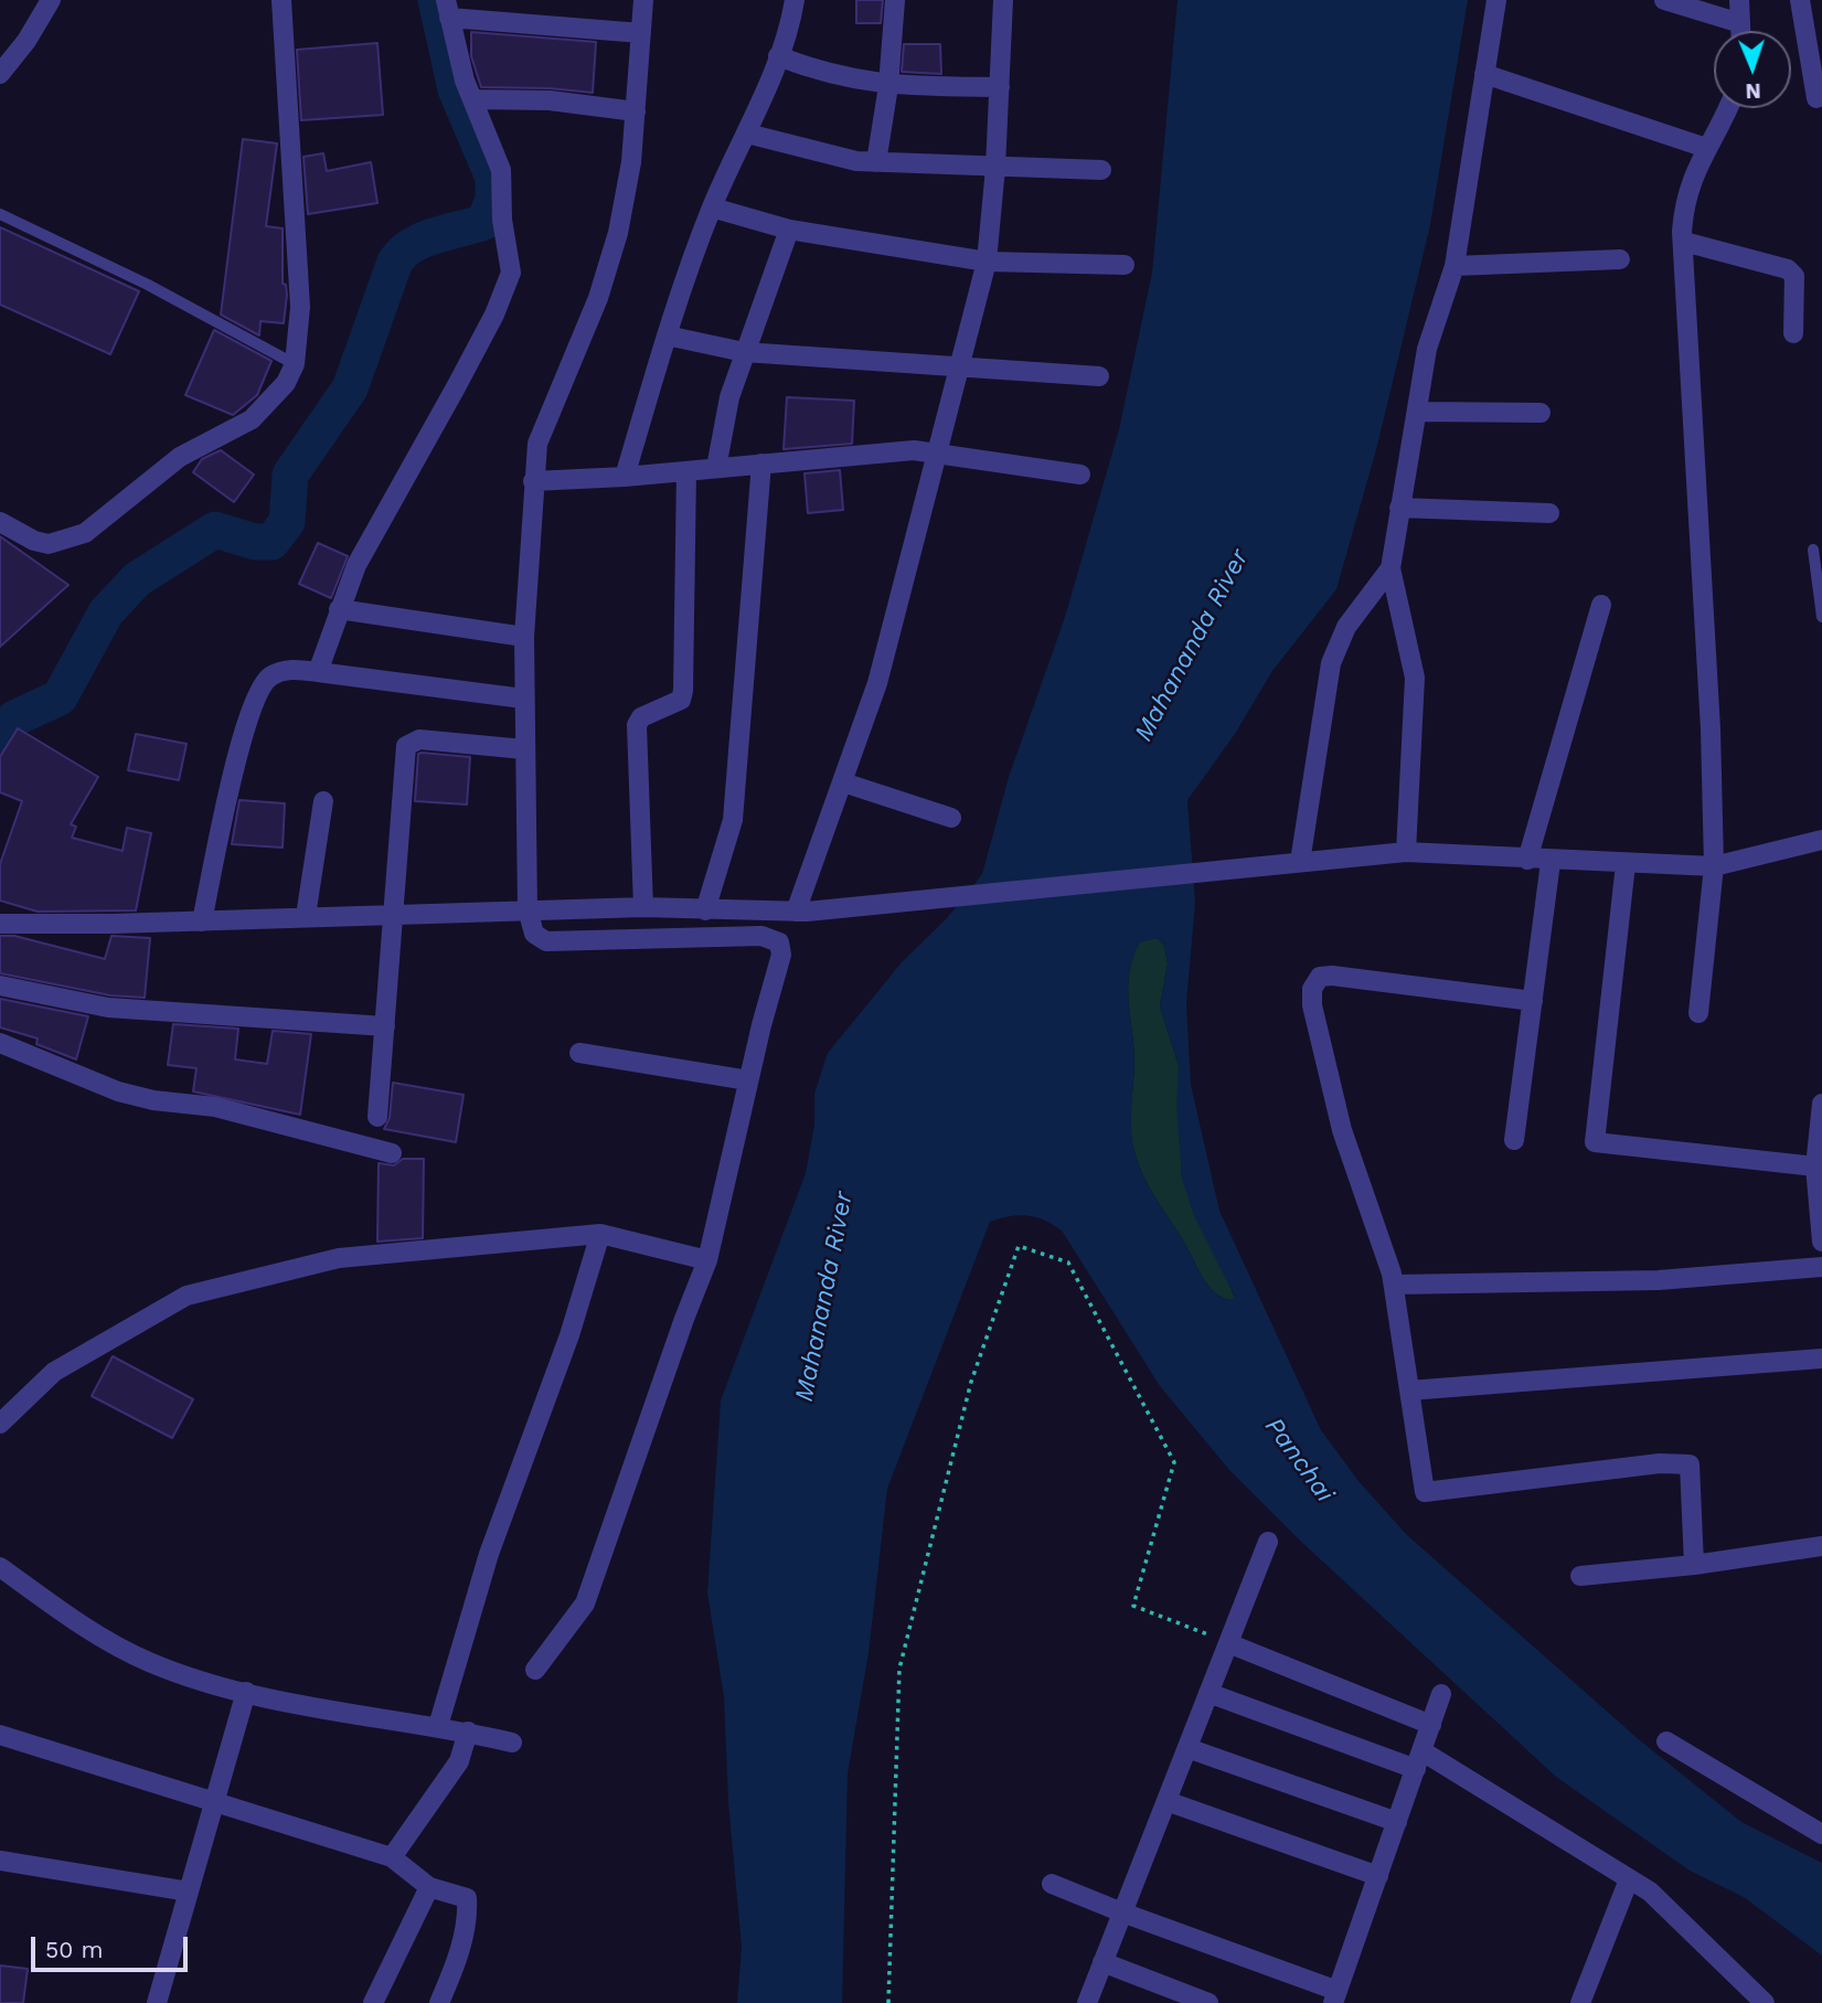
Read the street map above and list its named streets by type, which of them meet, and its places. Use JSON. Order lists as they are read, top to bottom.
{
  "water": ["Mahananda River", "Panchai"],
  "scale_bar": "50 m",
  "north": "bottom"
}
